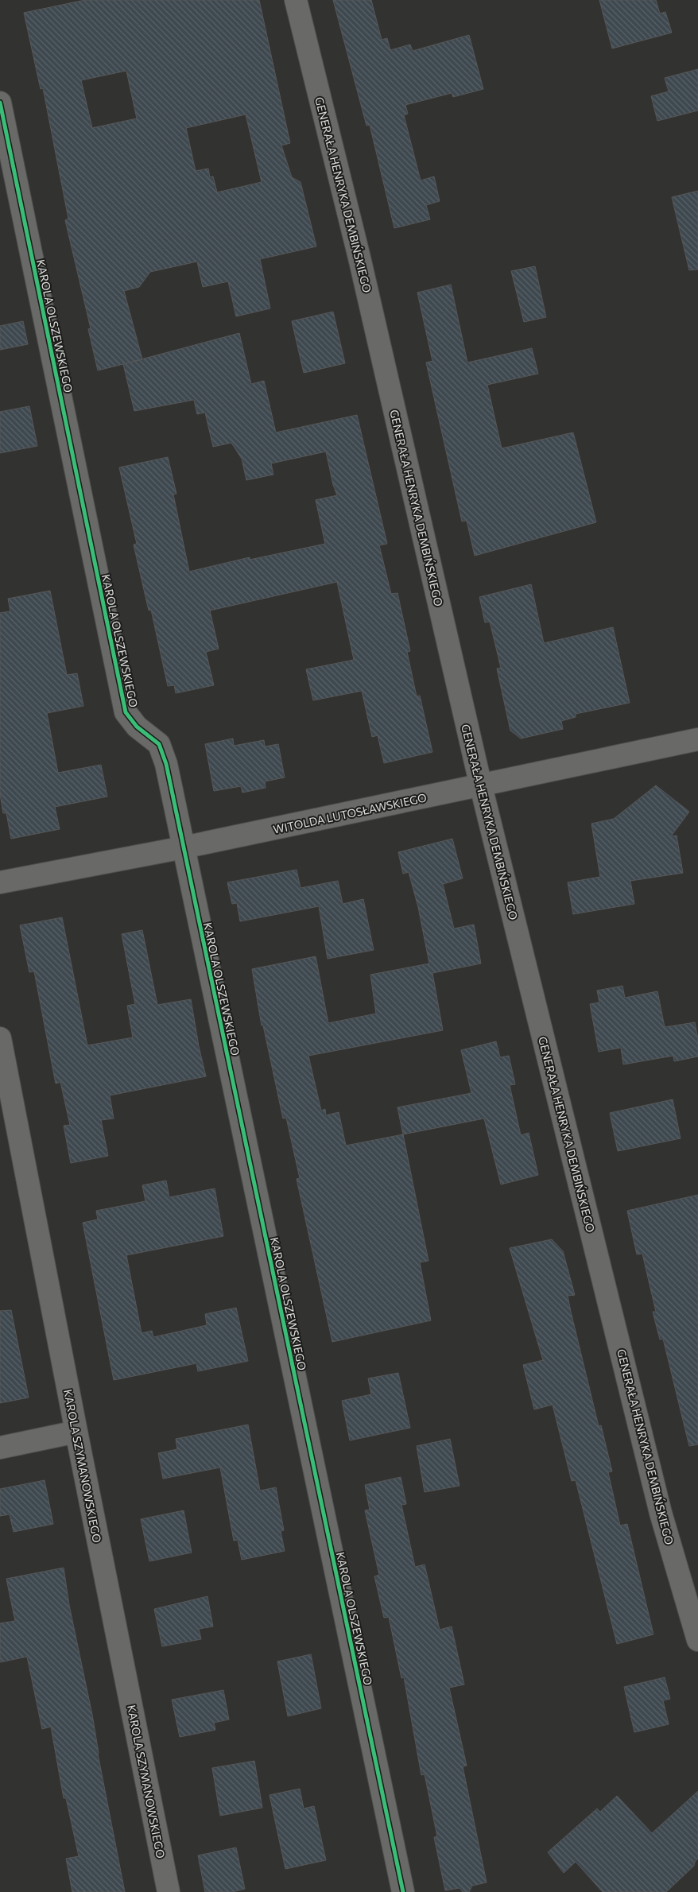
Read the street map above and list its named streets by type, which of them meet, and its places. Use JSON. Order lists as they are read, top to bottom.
{
  "streets": {
    "street": [
      "GENERAŁA HENRYKA DEMBIŃSKIEGO",
      "KAROLA OLSZEWSKIEGO",
      "WITOLDA LUTOSŁAWSKIEGO",
      "KAROLA SZYMANOWSKIEGO"
    ]
  },
  "crossings": [
    ["GENERAŁA HENRYKA DEMBIŃSKIEGO", "WITOLDA LUTOSŁAWSKIEGO"],
    ["KAROLA OLSZEWSKIEGO", "WITOLDA LUTOSŁAWSKIEGO"]
  ]
}
